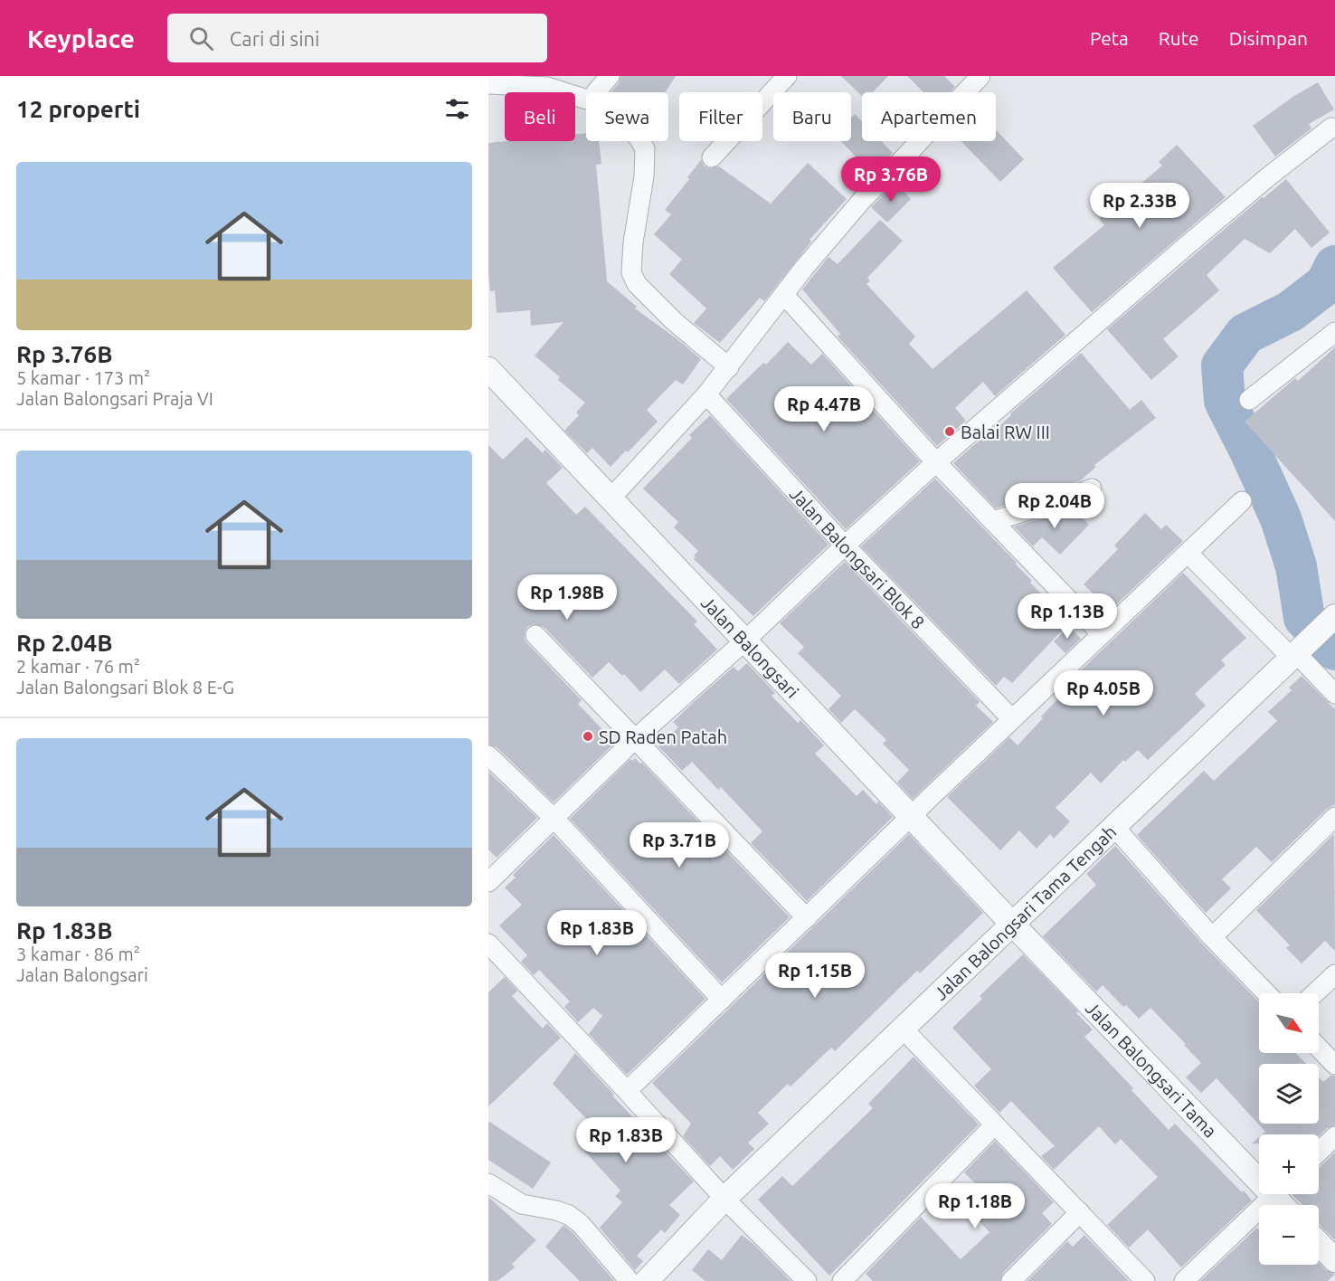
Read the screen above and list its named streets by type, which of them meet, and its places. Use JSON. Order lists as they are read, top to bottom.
{
  "streets": {
    "street": [
      "Jalan Balongsari Blok 8",
      "Jalan Balongsari",
      "Jalan Balongsari Tama Tengah",
      "Jalan Balongsari Tama"
    ]
  },
  "crossings": [
    ["Jalan Balongsari", "Jalan Balongsari Tama Tengah"],
    ["Jalan Balongsari", "Jalan Balongsari Tama"],
    ["Jalan Balongsari Tama Tengah", "Jalan Balongsari Tama"]
  ],
  "places": ["Balai RW III", "SD Raden Patah"],
  "north": "bottom right",
  "page": {
    "header": "Keyplace",
    "search": "Cari di sini",
    "nav": ["Peta", "Rute", "Disimpan"],
    "heading": "12 properti",
    "chip": [
      "Beli",
      "Sewa",
      "Filter",
      "Baru",
      "Apartemen"
    ],
    "list": [
      {
        "name": "Rp 3.76B",
        "note": "5 kamar · 173 m² · Jalan Balongsari Praja VI"
      },
      {
        "name": "Rp 2.04B",
        "note": "2 kamar · 76 m² · Jalan Balongsari Blok 8 E-G"
      },
      {
        "name": "Rp 1.83B",
        "note": "3 kamar · 86 m² · Jalan Balongsari"
      }
    ],
    "price": [
      "Rp 3.76B",
      "Rp 2.33B",
      "Rp 4.47B",
      "Rp 2.04B",
      "Rp 1.98B",
      "Rp 1.13B",
      "Rp 4.05B",
      "Rp 3.71B",
      "Rp 1.83B",
      "Rp 1.15B",
      "Rp 1.83B",
      "Rp 1.18B"
    ],
    "map_buttons": ["+", "−"]
  }
}
